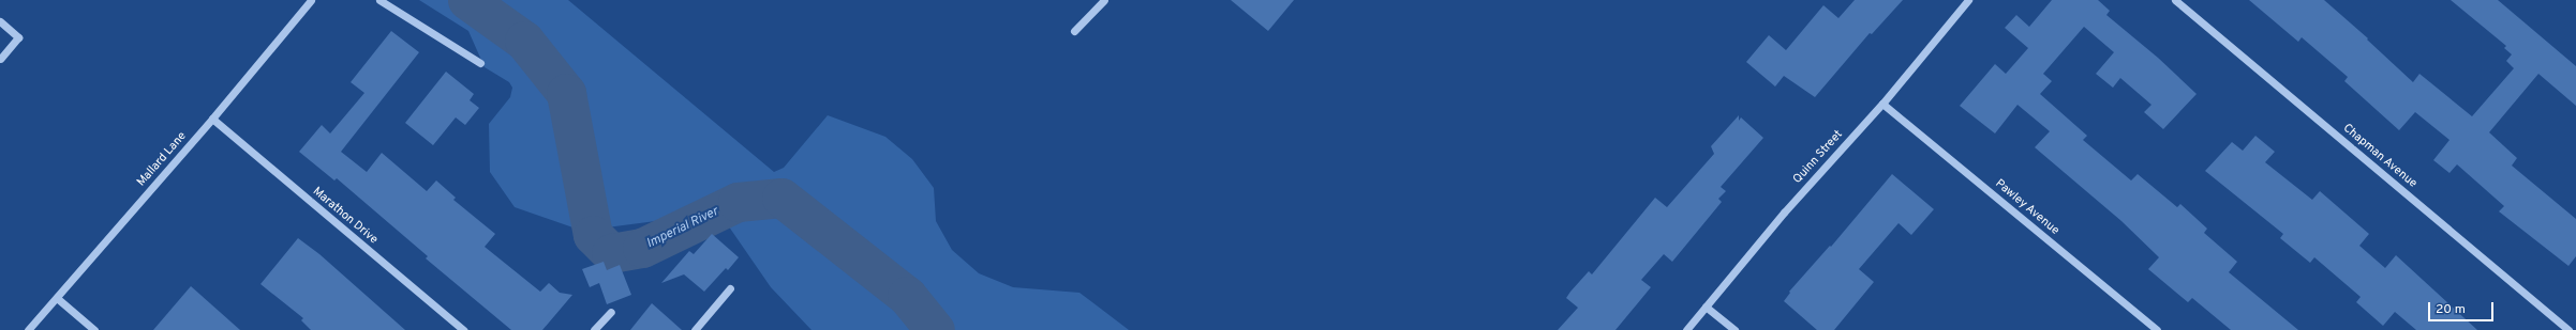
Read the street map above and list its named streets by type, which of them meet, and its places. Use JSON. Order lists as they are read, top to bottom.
{
  "streets": {
    "street": [
      "Chapman Avenue",
      "Quinn Street",
      "Mallard Lane",
      "Pawley Avenue",
      "Marathon Drive"
    ]
  },
  "crossings": [
    ["Quinn Street", "Pawley Avenue"],
    ["Mallard Lane", "Marathon Drive"]
  ],
  "water": ["Imperial River"],
  "scale_bar": "20 m"
}
